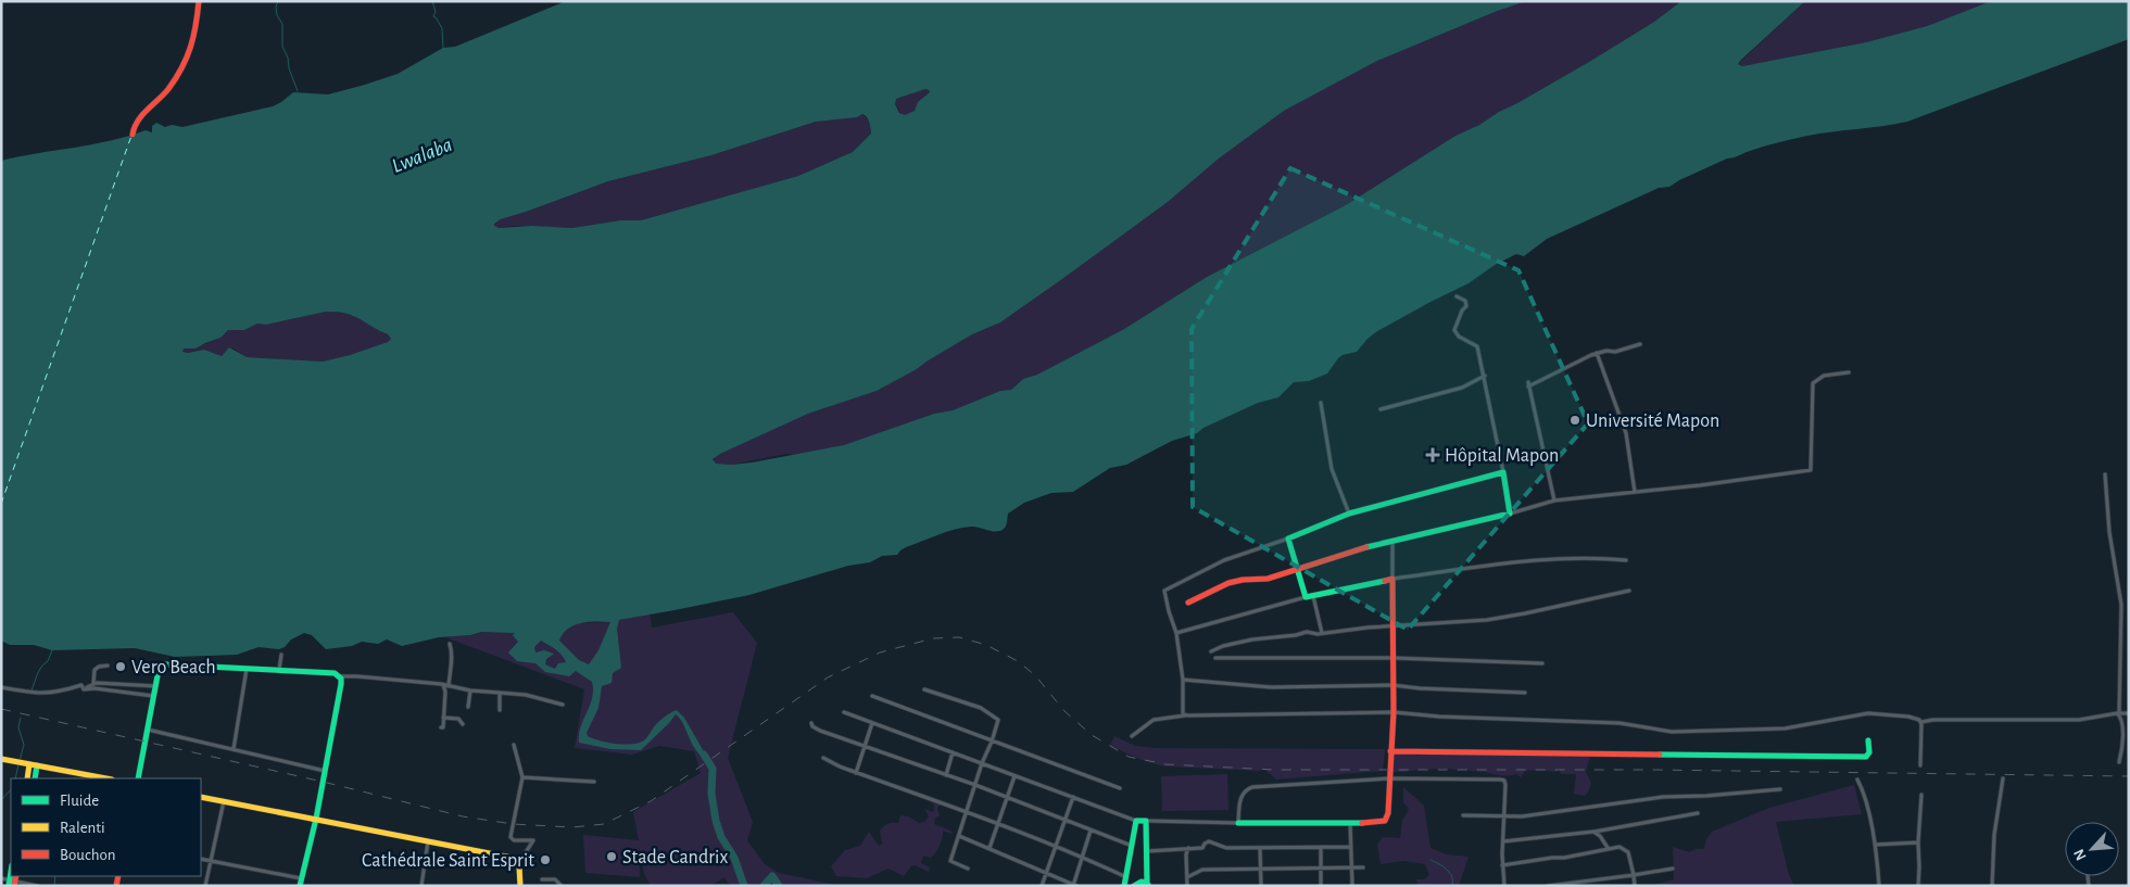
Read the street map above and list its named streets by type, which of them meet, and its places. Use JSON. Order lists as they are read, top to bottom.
{
  "water": ["Lwalaba"],
  "places": {
    "other": [
      "Université Mapon",
      "Vero Beach",
      "Stade Candrix",
      "Cathédrale Saint Esprit"
    ],
    "health": ["Hôpital Mapon"]
  },
  "legend": ["Fluide", "Ralenti", "Bouchon"],
  "north": "bottom left"
}
